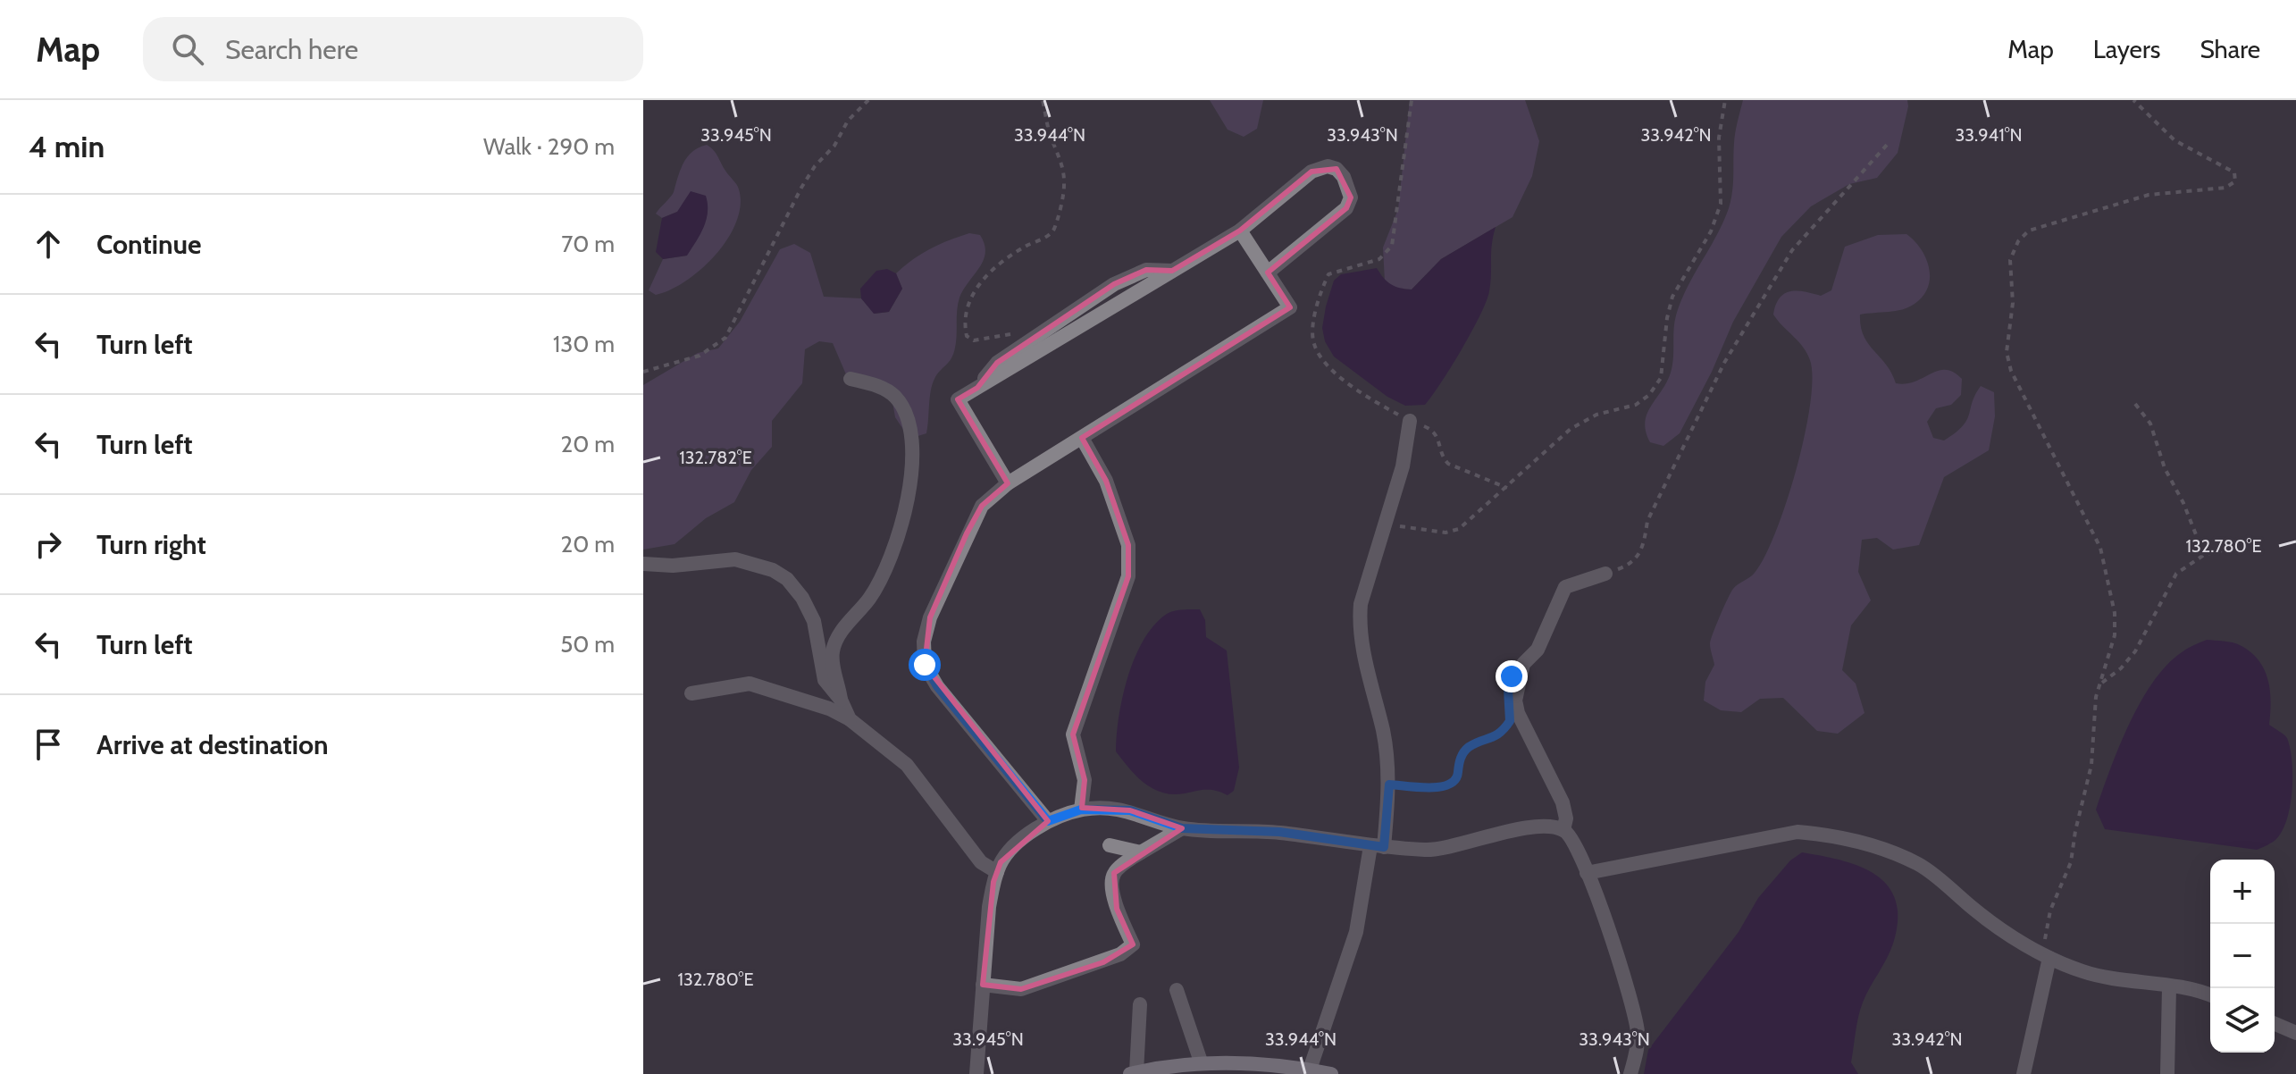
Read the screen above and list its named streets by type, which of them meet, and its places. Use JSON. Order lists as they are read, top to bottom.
{
  "page": {
    "header": "Map",
    "search": "Search here",
    "nav": ["Map", "Layers", "Share"],
    "heading": ["4 min", "Walk · 290 m"],
    "list": [
      ["Continue", "70 m"],
      ["Turn left", "130 m"],
      ["Turn left", "20 m"],
      ["Turn right", "20 m"],
      ["Turn left", "50 m"],
      "Arrive at destination"
    ],
    "map_buttons": ["+", "−"]
  },
  "coordinates": [
    "33.945°N",
    "33.944°N",
    "33.943°N",
    "33.942°N",
    "33.941°N",
    "132.782°E",
    "132.780°E"
  ]
}
